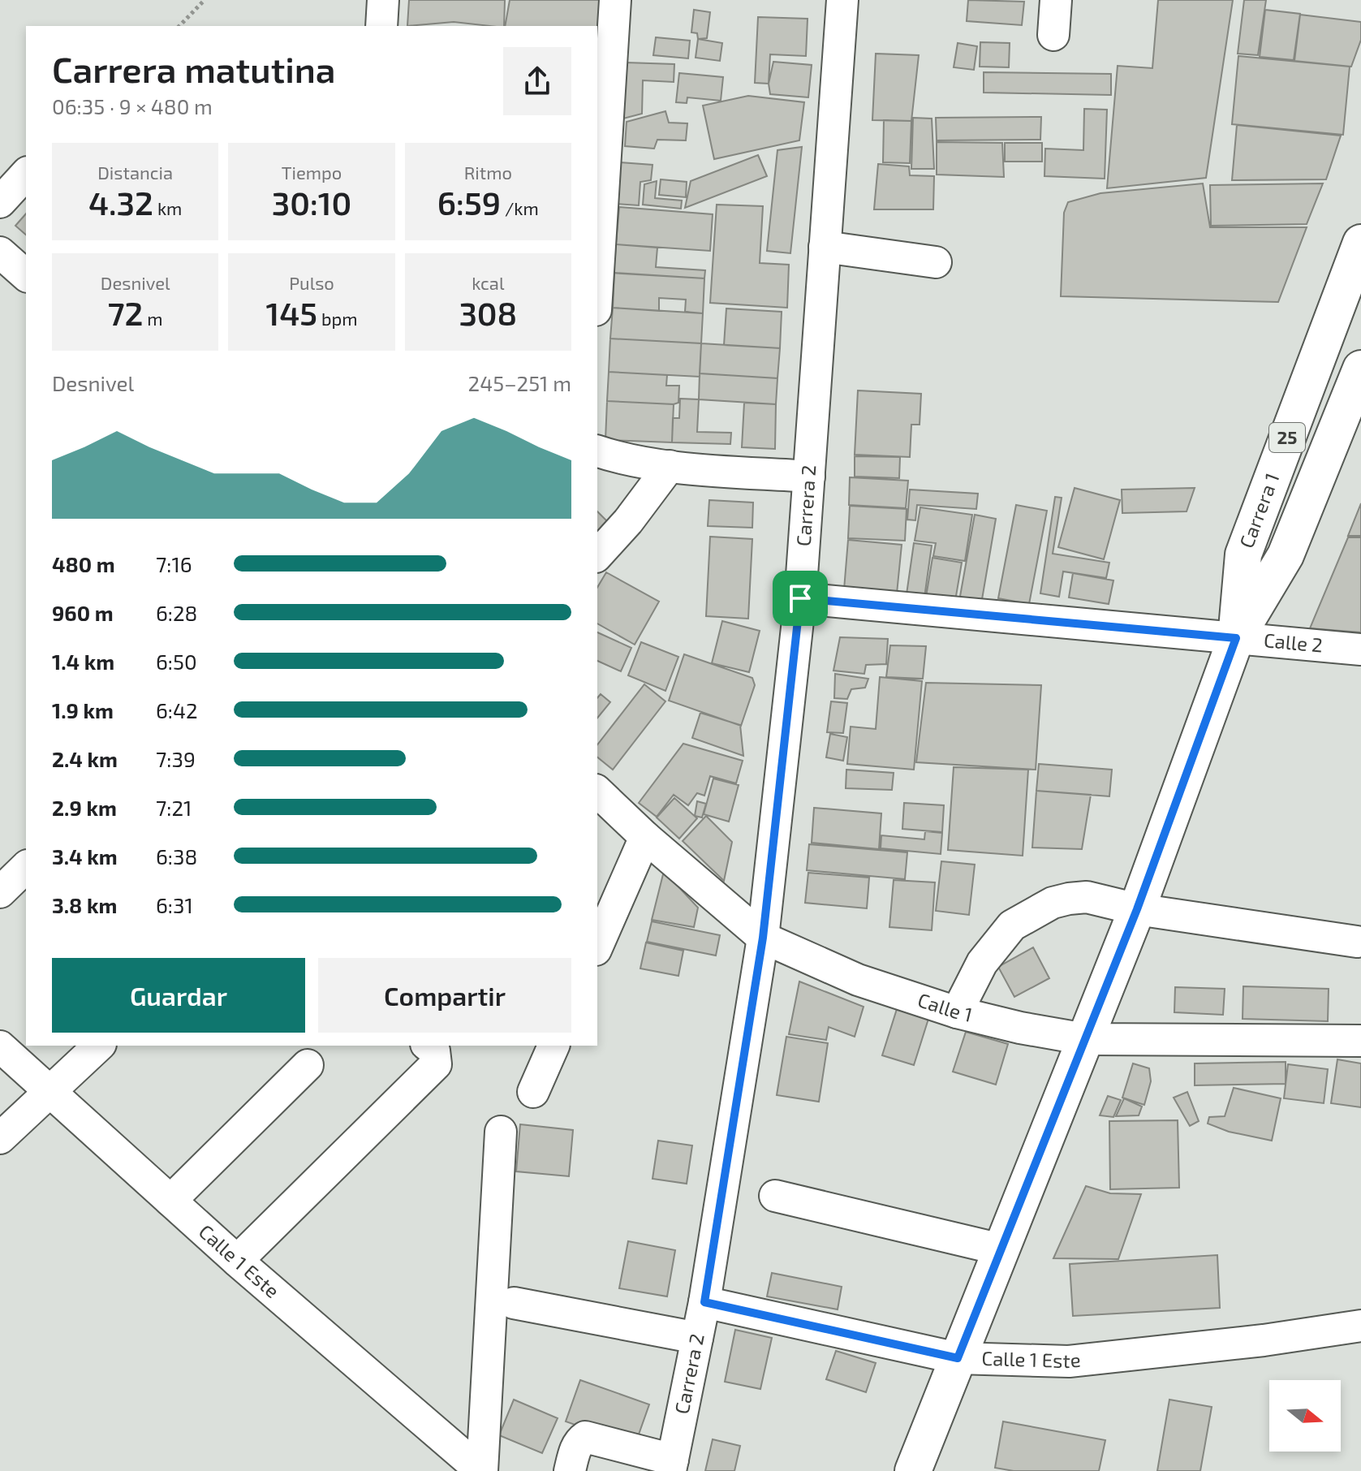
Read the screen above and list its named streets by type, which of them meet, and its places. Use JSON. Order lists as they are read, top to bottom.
{
  "streets": {
    "main road": ["25", "Carrera 1"],
    "street": [
      "Carrera 2",
      "Calle 2",
      "Calle 1",
      "Calle 1 Este"
    ]
  },
  "crossings": [
    ["Carrera 2", "Calle 2"],
    ["Carrera 2", "Calle 1"],
    ["Carrera 2", "Calle 1 Este"],
    ["Carrera 1", "Calle 2"],
    ["Carrera 1", "Calle 1"],
    ["Carrera 1", "Calle 1 Este"]
  ],
  "north": "right",
  "page": {
    "heading": ["Carrera matutina", "06:35 · 9 × 480 m"],
    "stats": [
      ["Distancia", "4.32 km"],
      ["Tiempo", "30:10"],
      ["Ritmo", "6:59 /km"],
      ["Desnivel", "72 m"],
      ["Pulso", "145 bpm"],
      ["kcal", "308"]
    ],
    "chart": ["Desnivel", "245–251 m"],
    "list": [
      {
        "name": "480 m",
        "note": "7:16"
      },
      {
        "name": "960 m",
        "note": "6:28"
      },
      {
        "name": "1.4 km",
        "note": "6:50"
      },
      {
        "name": "1.9 km",
        "note": "6:42"
      },
      {
        "name": "2.4 km",
        "note": "7:39"
      },
      {
        "name": "2.9 km",
        "note": "7:21"
      },
      {
        "name": "3.4 km",
        "note": "6:38"
      },
      {
        "name": "3.8 km",
        "note": "6:31"
      }
    ],
    "buttons": ["Guardar", "Compartir"]
  }
}
